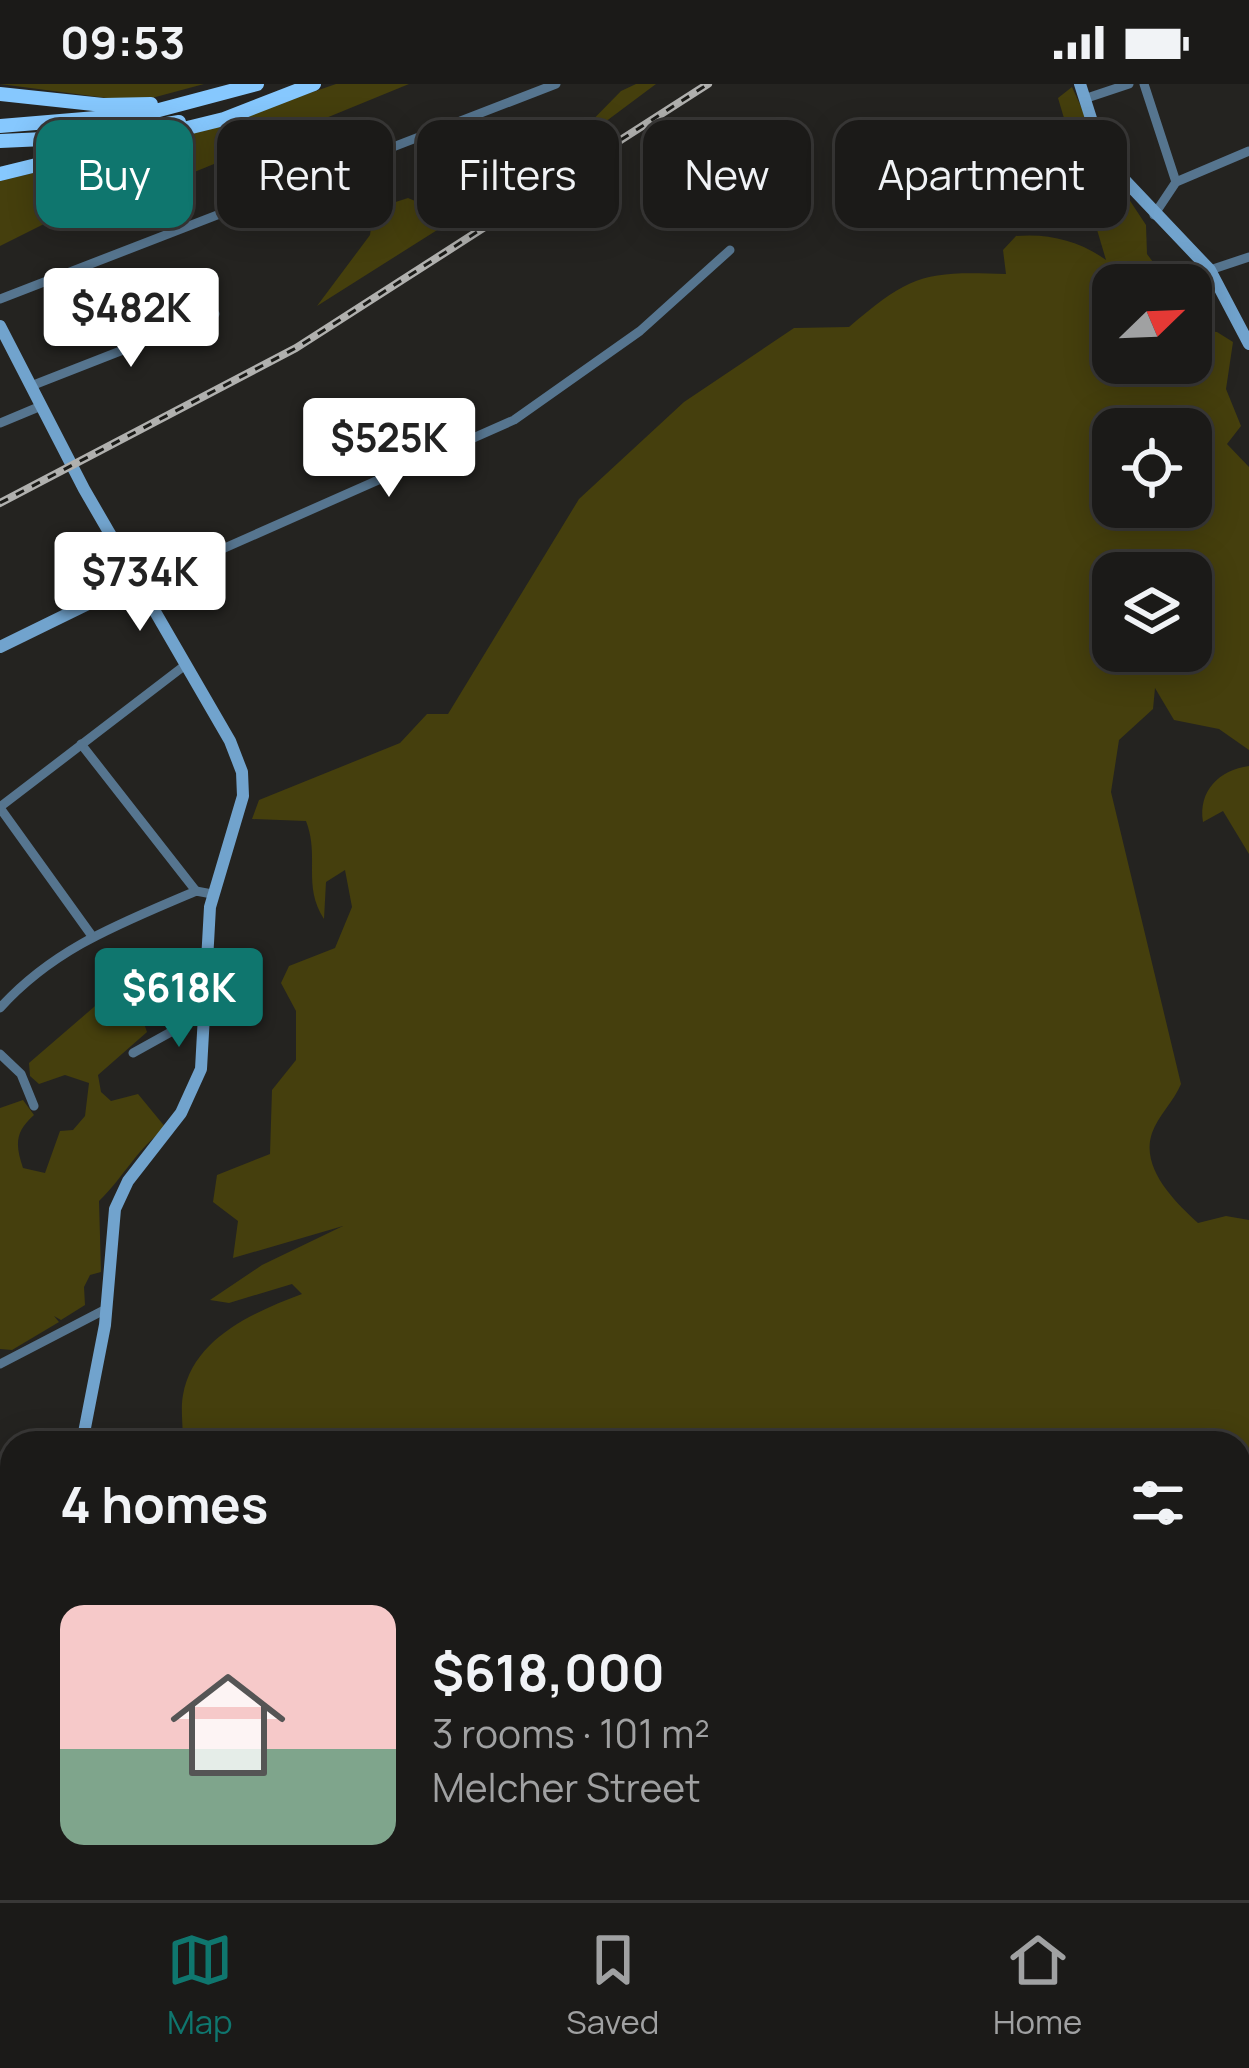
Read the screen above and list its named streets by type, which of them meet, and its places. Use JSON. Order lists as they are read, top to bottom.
{
  "north": "top right",
  "page": {
    "status": "09:53",
    "chip": [
      "Buy",
      "Rent",
      "Filters",
      "New",
      "Apartment"
    ],
    "price": [
      "$482K",
      "$525K",
      "$734K",
      "$618K"
    ],
    "heading": "4 homes",
    "list": [
      {
        "name": "$618,000",
        "note": "3 rooms · 101 m² · Melcher Street"
      }
    ],
    "tabs": ["Map", "Saved", "Home"]
  }
}
